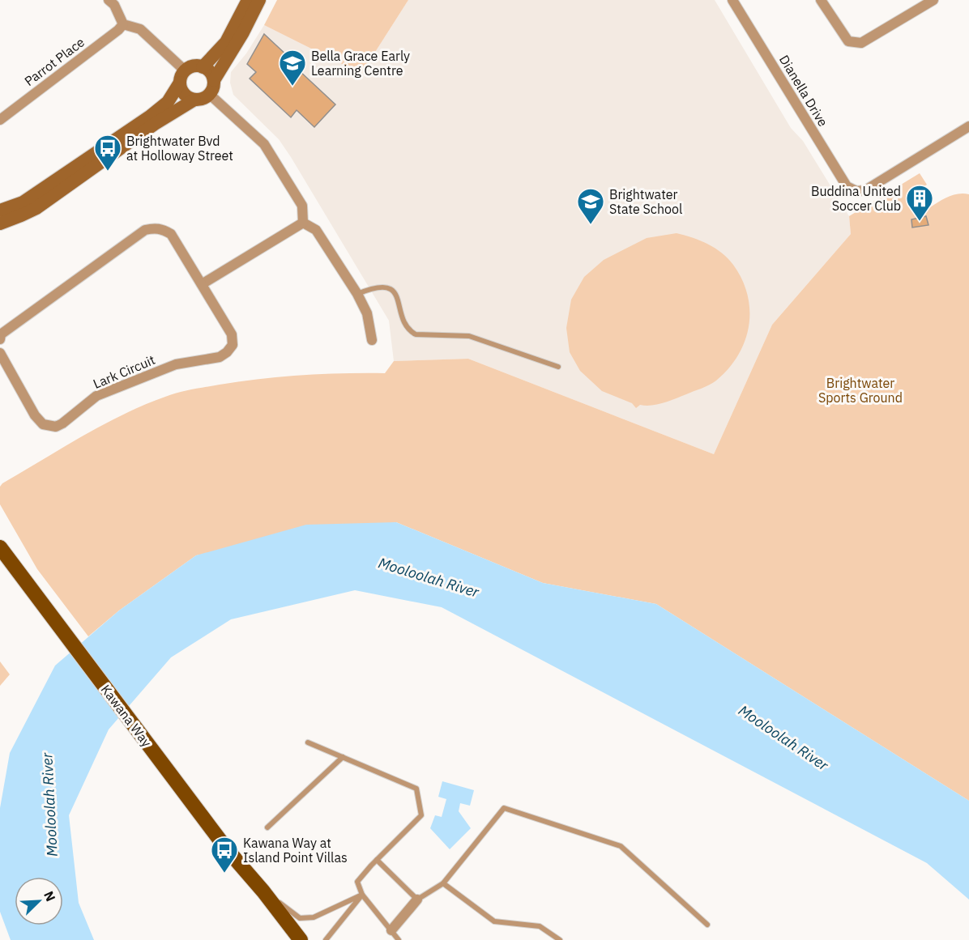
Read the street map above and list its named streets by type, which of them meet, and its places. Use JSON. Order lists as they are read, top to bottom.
{
  "streets": {
    "main road": ["Kawana Way"],
    "street": ["Parrot Place", "Dianella Drive", "Lark Circuit"]
  },
  "water": ["Mooloolah River"],
  "parks": ["Brightwater Sports Ground"],
  "places": {
    "school or university": ["Bella Grace Early Learning Centre", "Brightwater State School"],
    "bus stop": ["Brightwater Bvd at Holloway Street", "Kawana Way at Island Point Villas"],
    "building": ["Buddina United Soccer Club"]
  },
  "north": "top right"
}
